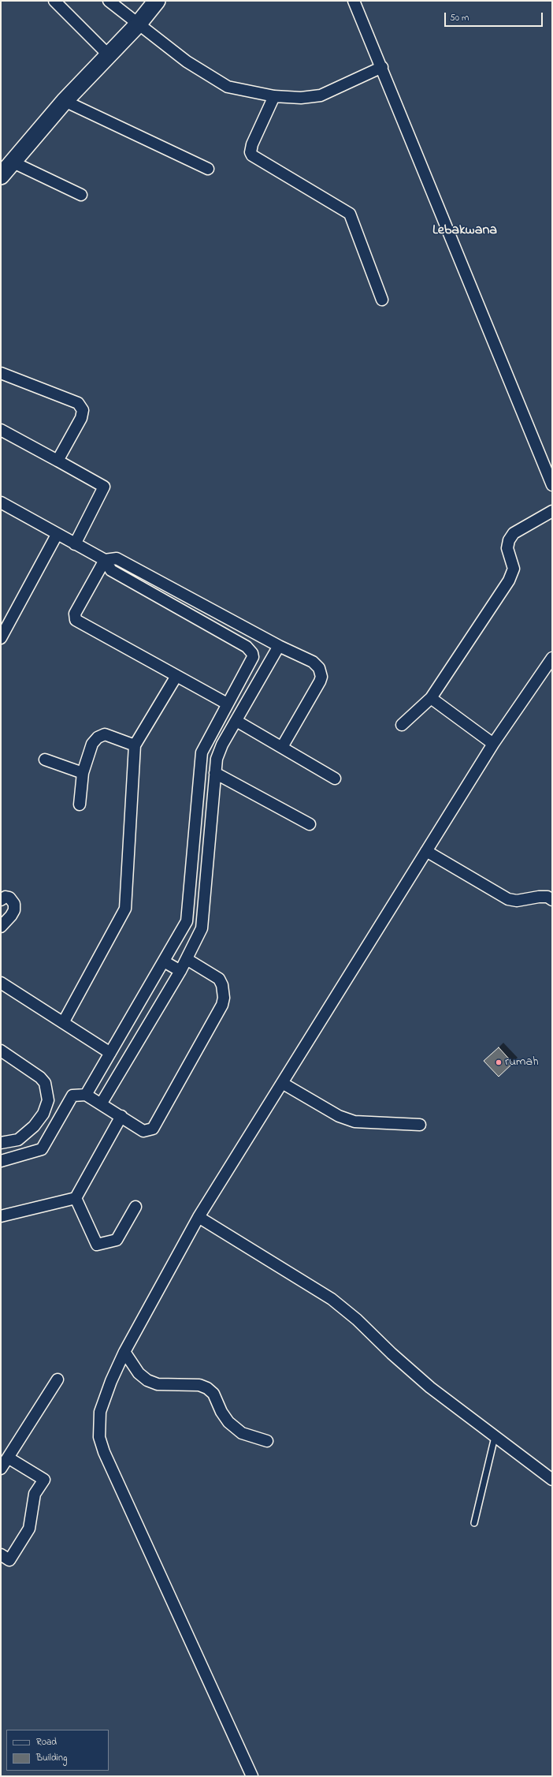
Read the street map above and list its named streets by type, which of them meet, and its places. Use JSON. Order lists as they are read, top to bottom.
{
  "districts": ["Lebakwana"],
  "places": ["rumah"],
  "legend": ["Road", "Building"],
  "scale_bar": "50 m"
}
